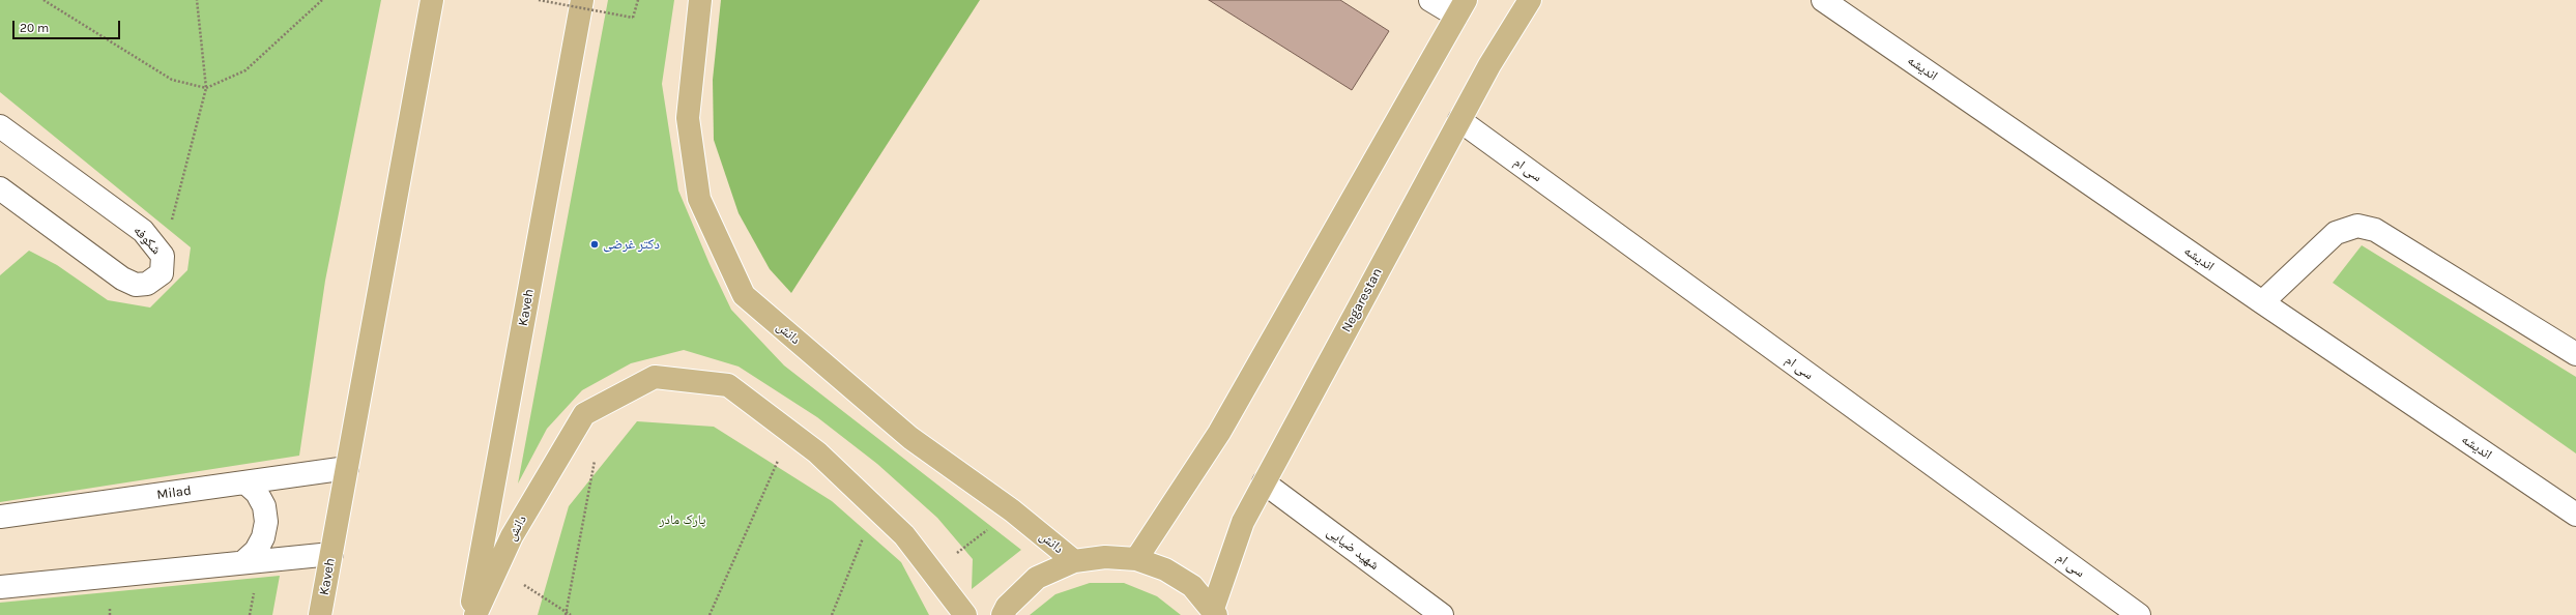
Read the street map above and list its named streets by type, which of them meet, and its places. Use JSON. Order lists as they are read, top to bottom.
{
  "streets": {
    "main road": ["Negarestan", "Kaveh", "دانش"],
    "street": [
      "اندیشه",
      "سی ام",
      "شکوفه",
      "Milad",
      "شهید ضیایی"
    ]
  },
  "crossings": [
    ["سی ام", "Negarestan"],
    ["Negarestan", "شهید ضیایی"],
    ["Kaveh", "Milad"]
  ],
  "parks": ["پارک مادر"],
  "places": ["دکتر غرضی"],
  "scale_bar": "20 m"
}
